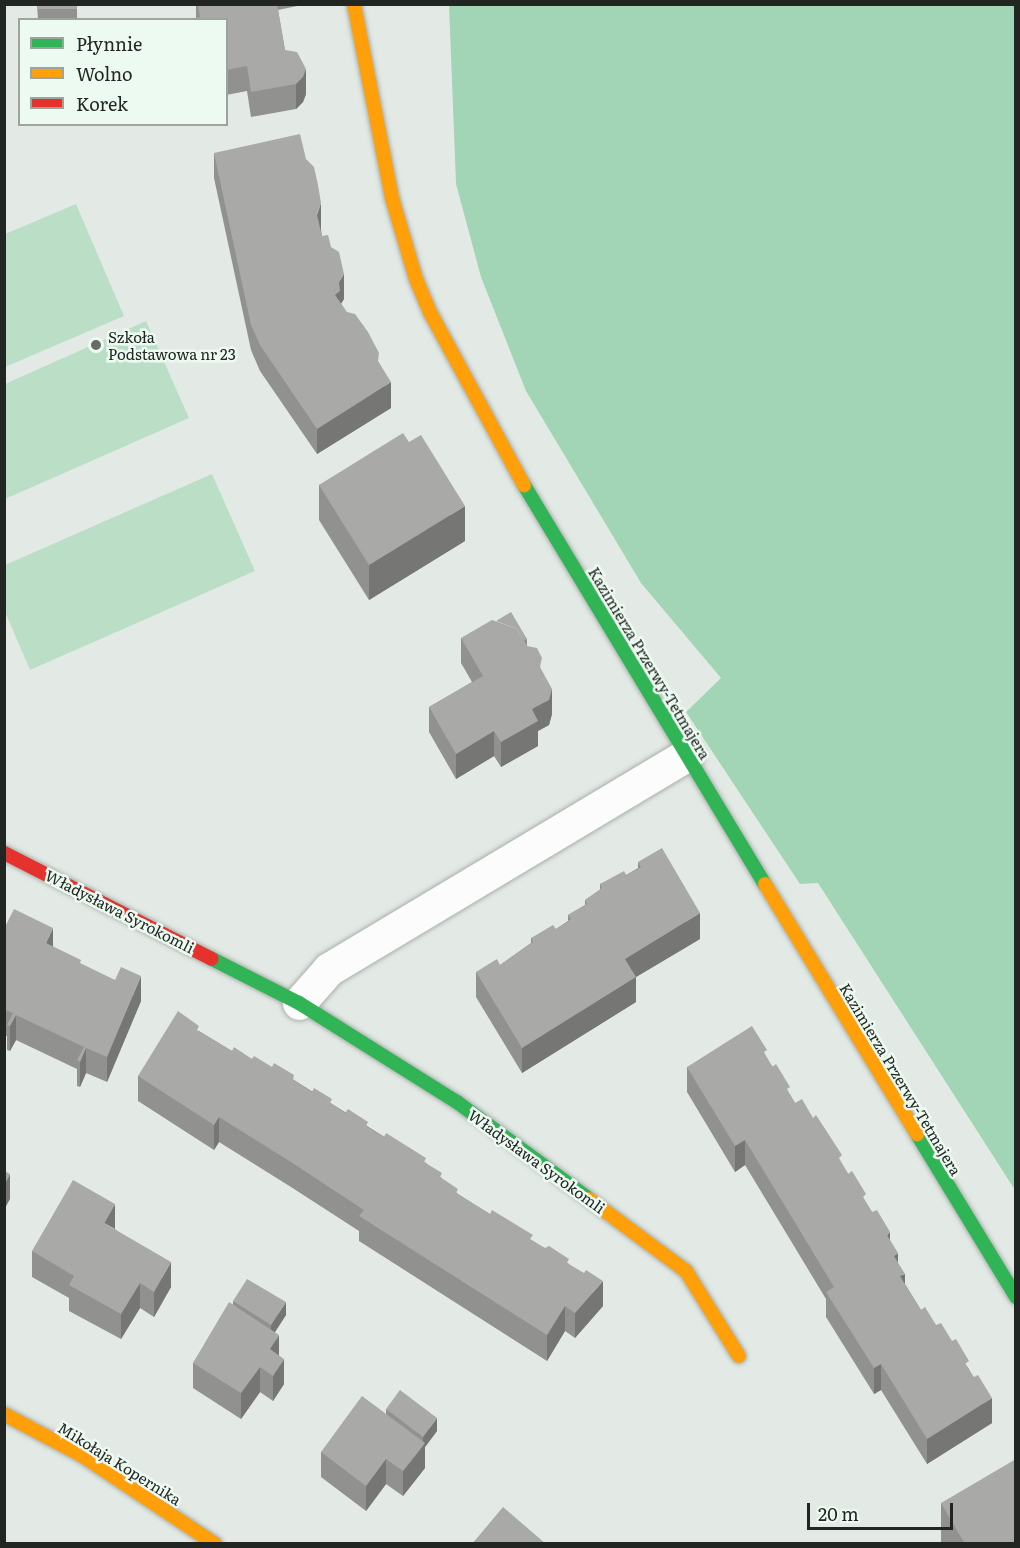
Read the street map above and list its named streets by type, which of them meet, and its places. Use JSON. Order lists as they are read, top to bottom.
{
  "streets": {
    "street": ["Kazimierza Przerwy-Tetmajera", "Władysława Syrokomli", "Mikołaja Kopernika"]
  },
  "places": ["Szkoła Podstawowa nr 23"],
  "legend": ["Płynnie", "Wolno", "Korek"],
  "scale_bar": "20 m"
}
